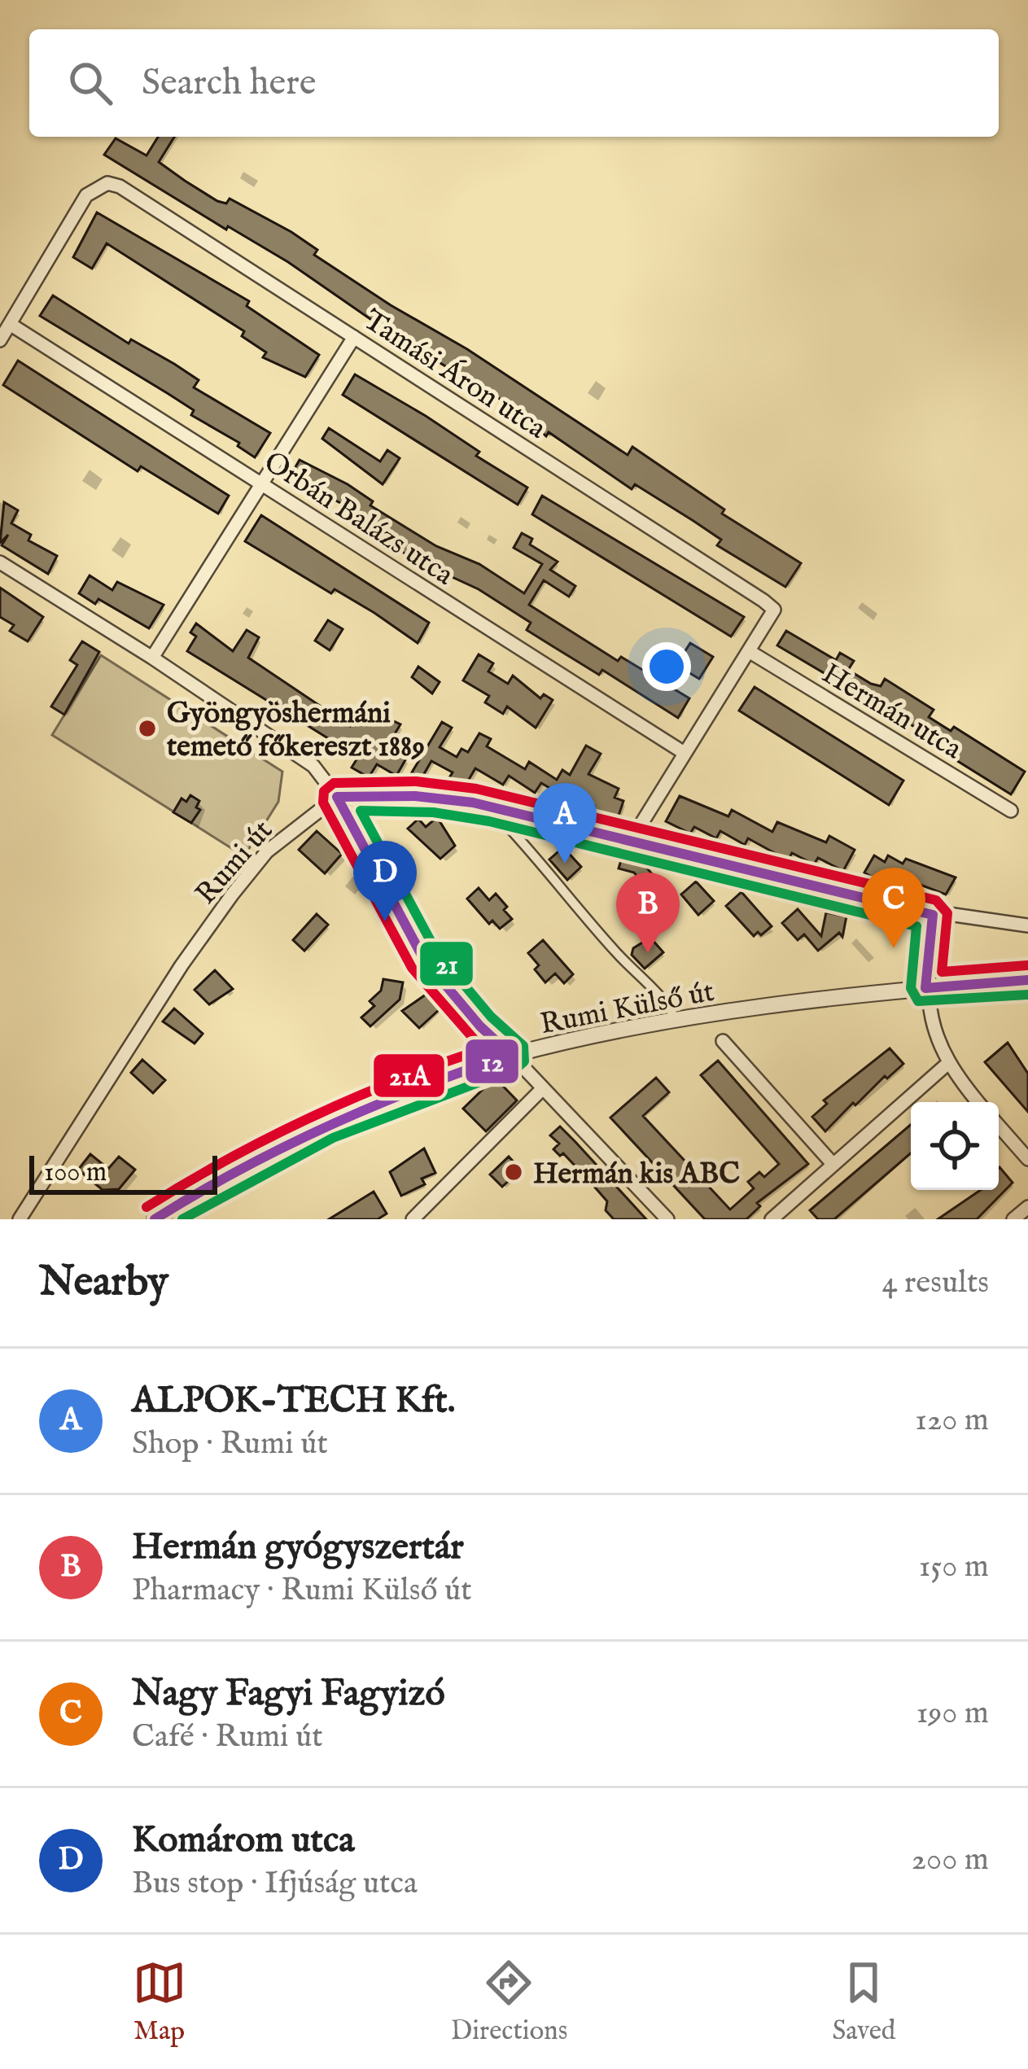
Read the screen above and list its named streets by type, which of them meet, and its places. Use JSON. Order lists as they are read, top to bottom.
{
  "streets": {
    "street": [
      "Tamási Áron utca",
      "Orbán Balázs utca",
      "Hermán utca",
      "Rumi út",
      "Rumi Külső út"
    ]
  },
  "crossings": [
    ["Tamási Áron utca", "Orbán Balázs utca"],
    ["Tamási Áron utca", "Hermán utca"]
  ],
  "places": ["Gyöngyöshermáni temető főkereszt 1889", "Hermán kis ABC"],
  "lines": ["transit line 21A", "transit line 12", "transit line 21"],
  "scale_bar": "100 m",
  "page": {
    "search": "Search here",
    "pins": [
      "A",
      "D",
      "C",
      "B"
    ],
    "scale": "100 m",
    "heading": ["Nearby", "4 results"],
    "list": [
      {
        "mark": "A",
        "name": "ALPOK-TECH Kft.",
        "note": "Shop · Rumi út",
        "value": "120 m"
      },
      {
        "mark": "B",
        "name": "Hermán gyógyszertár",
        "note": "Pharmacy · Rumi Külső út",
        "value": "150 m"
      },
      {
        "mark": "C",
        "name": "Nagy Fagyi Fagyizó",
        "note": "Café · Rumi út",
        "value": "190 m"
      },
      {
        "mark": "D",
        "name": "Komárom utca",
        "note": "Bus stop · Ifjúság utca",
        "value": "200 m"
      }
    ],
    "nav": ["Map", "Directions", "Saved"]
  }
}
